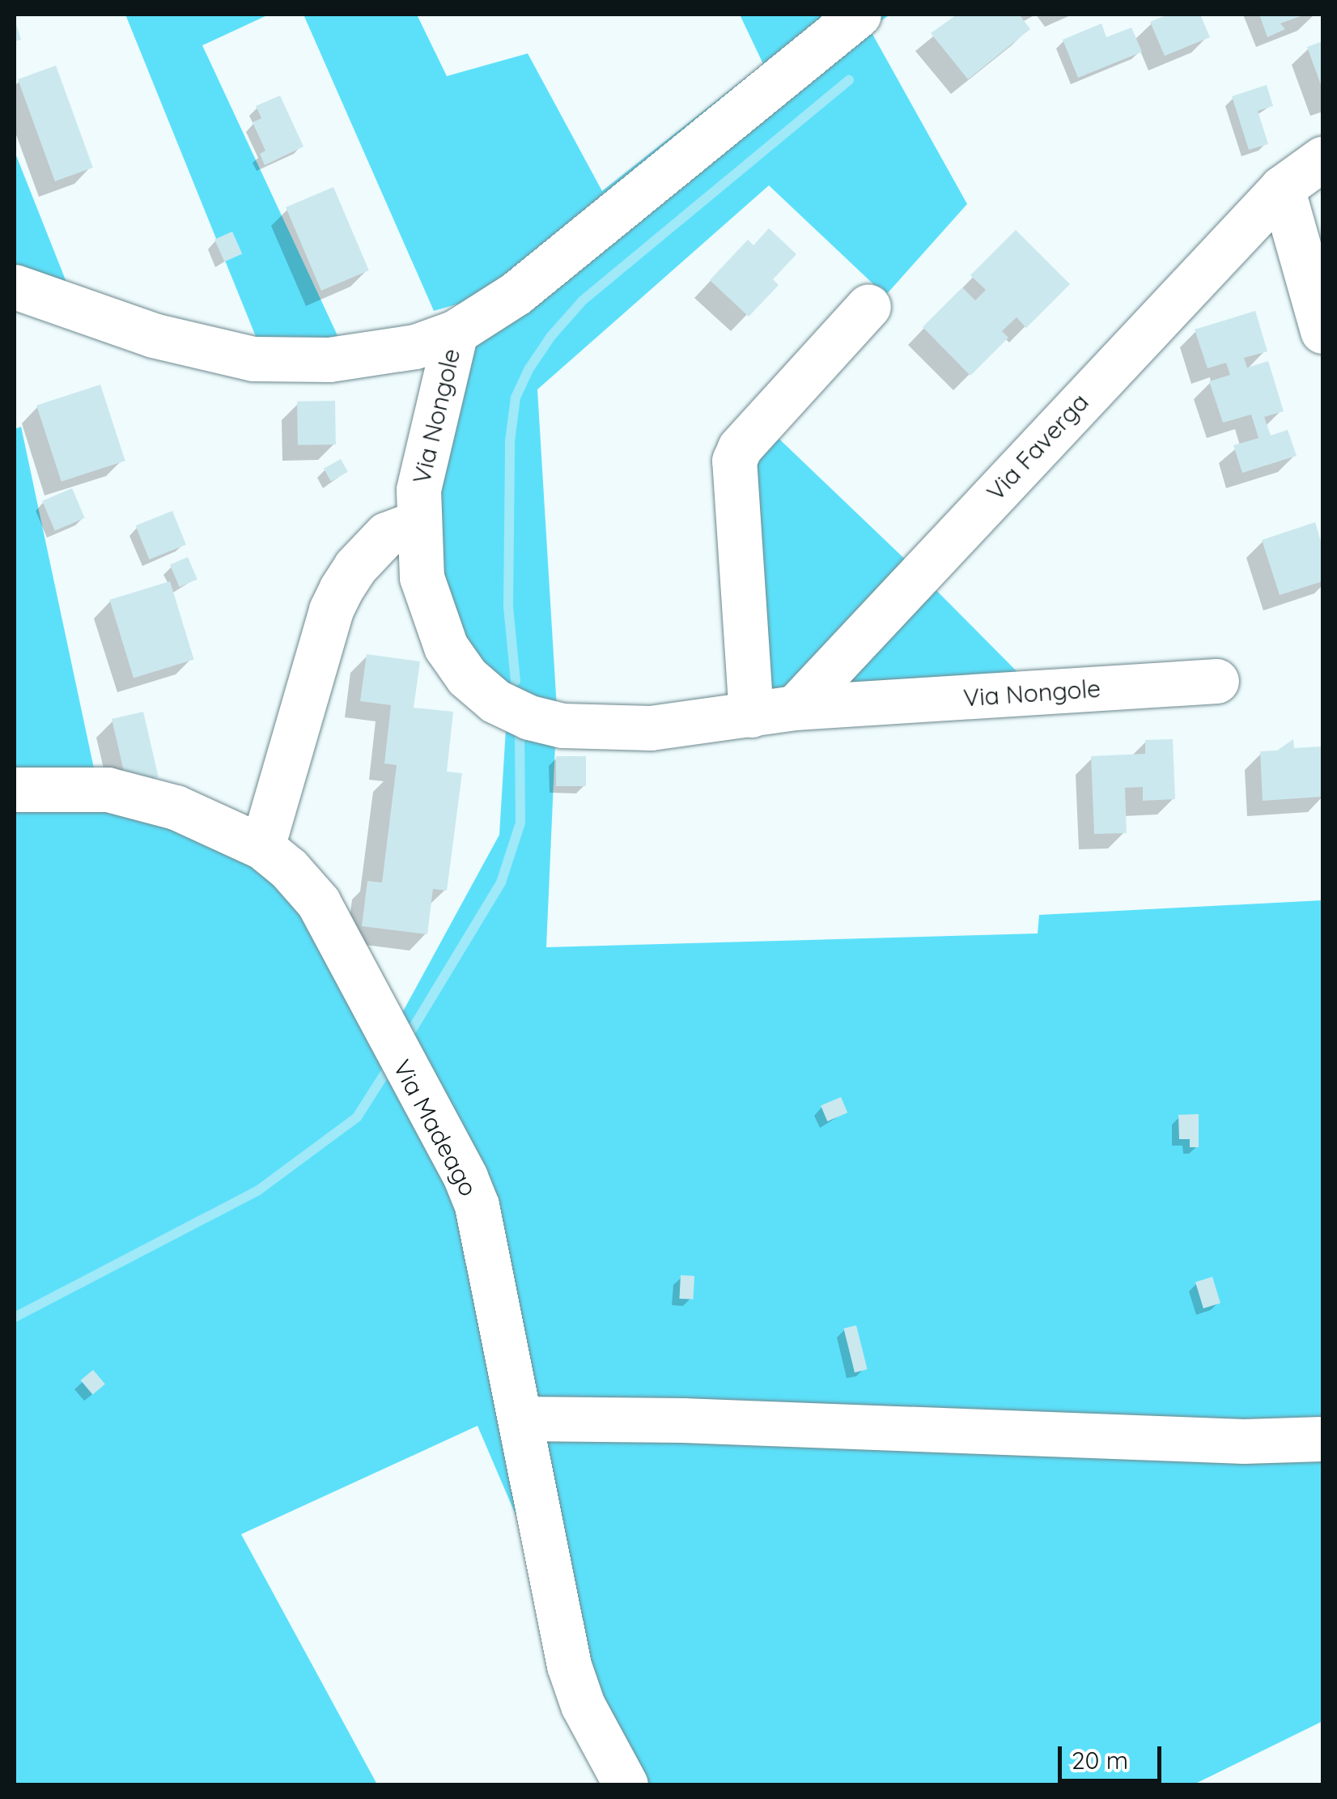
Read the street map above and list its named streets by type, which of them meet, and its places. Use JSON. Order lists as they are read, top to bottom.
{
  "streets": {
    "street": ["Via Nongole", "Via Faverga", "Via Madeago"]
  },
  "crossings": [
    ["Via Nongole", "Via Faverga"]
  ],
  "scale_bar": "20 m"
}
